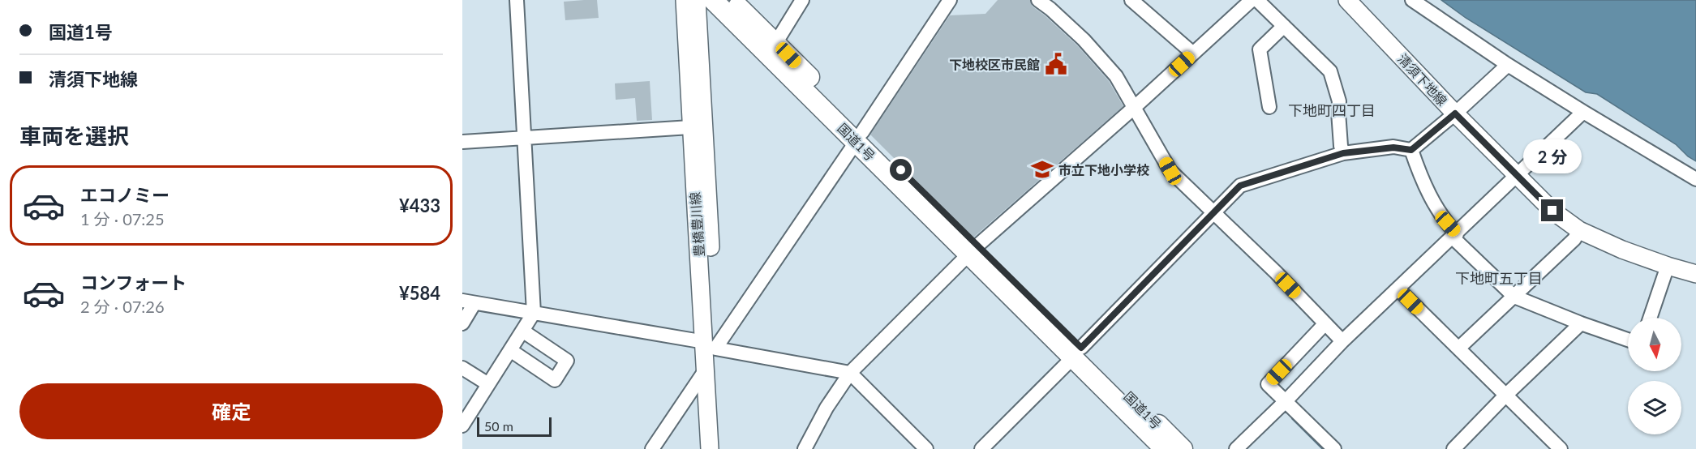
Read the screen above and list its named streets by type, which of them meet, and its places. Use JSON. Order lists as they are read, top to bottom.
{
  "streets": {
    "highway": ["国道1号"],
    "main road": ["清須下地線", "豊橋豊川線"]
  },
  "districts": ["下地町四丁目", "下地町五丁目"],
  "places": {
    "public building": ["下地校区市民館"],
    "school or university": ["市立下地小学校"]
  },
  "scale_bar": "50 m",
  "north": "bottom",
  "page": {
    "banner": ["国道1号", "清須下地線"],
    "heading": "車両を選択",
    "bubble": "2 分",
    "list": [
      {
        "name": "エコノミー",
        "note": "1 分 · 07:25",
        "value": "¥433"
      },
      {
        "name": "コンフォート",
        "note": "2 分 · 07:26",
        "value": "¥584"
      }
    ],
    "buttons": "確定",
    "scale": "50 m"
  }
}
